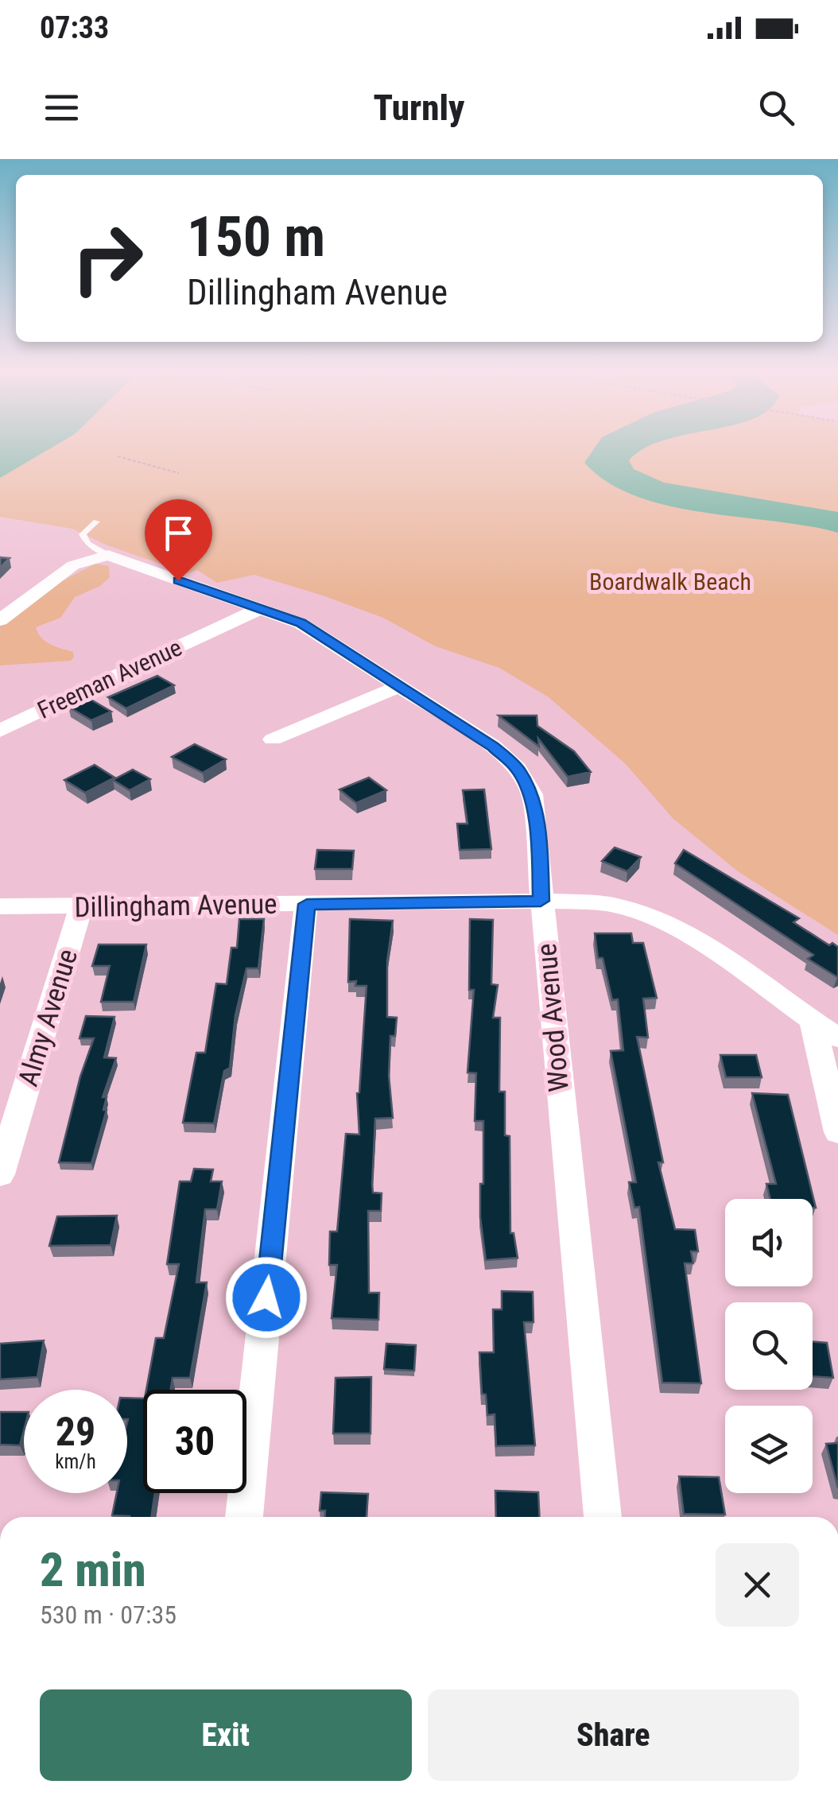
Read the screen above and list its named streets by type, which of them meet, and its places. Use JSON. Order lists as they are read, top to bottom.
{
  "streets": {
    "street": [
      "Freeman Avenue",
      "Dillingham Avenue",
      "Almy Avenue",
      "Wood Avenue"
    ]
  },
  "crossings": [
    ["Freeman Avenue", "Wood Avenue"],
    ["Dillingham Avenue", "Almy Avenue"],
    ["Dillingham Avenue", "Wood Avenue"]
  ],
  "parks": ["Boardwalk Beach"],
  "page": {
    "status": "07:33",
    "header": "Turnly",
    "turn": ["150 m", "Dillingham Avenue"],
    "speed": "29 km/h",
    "limit": "30",
    "heading": ["2 min", "530 m · 07:35"],
    "buttons": ["Exit", "Share"]
  }
}
